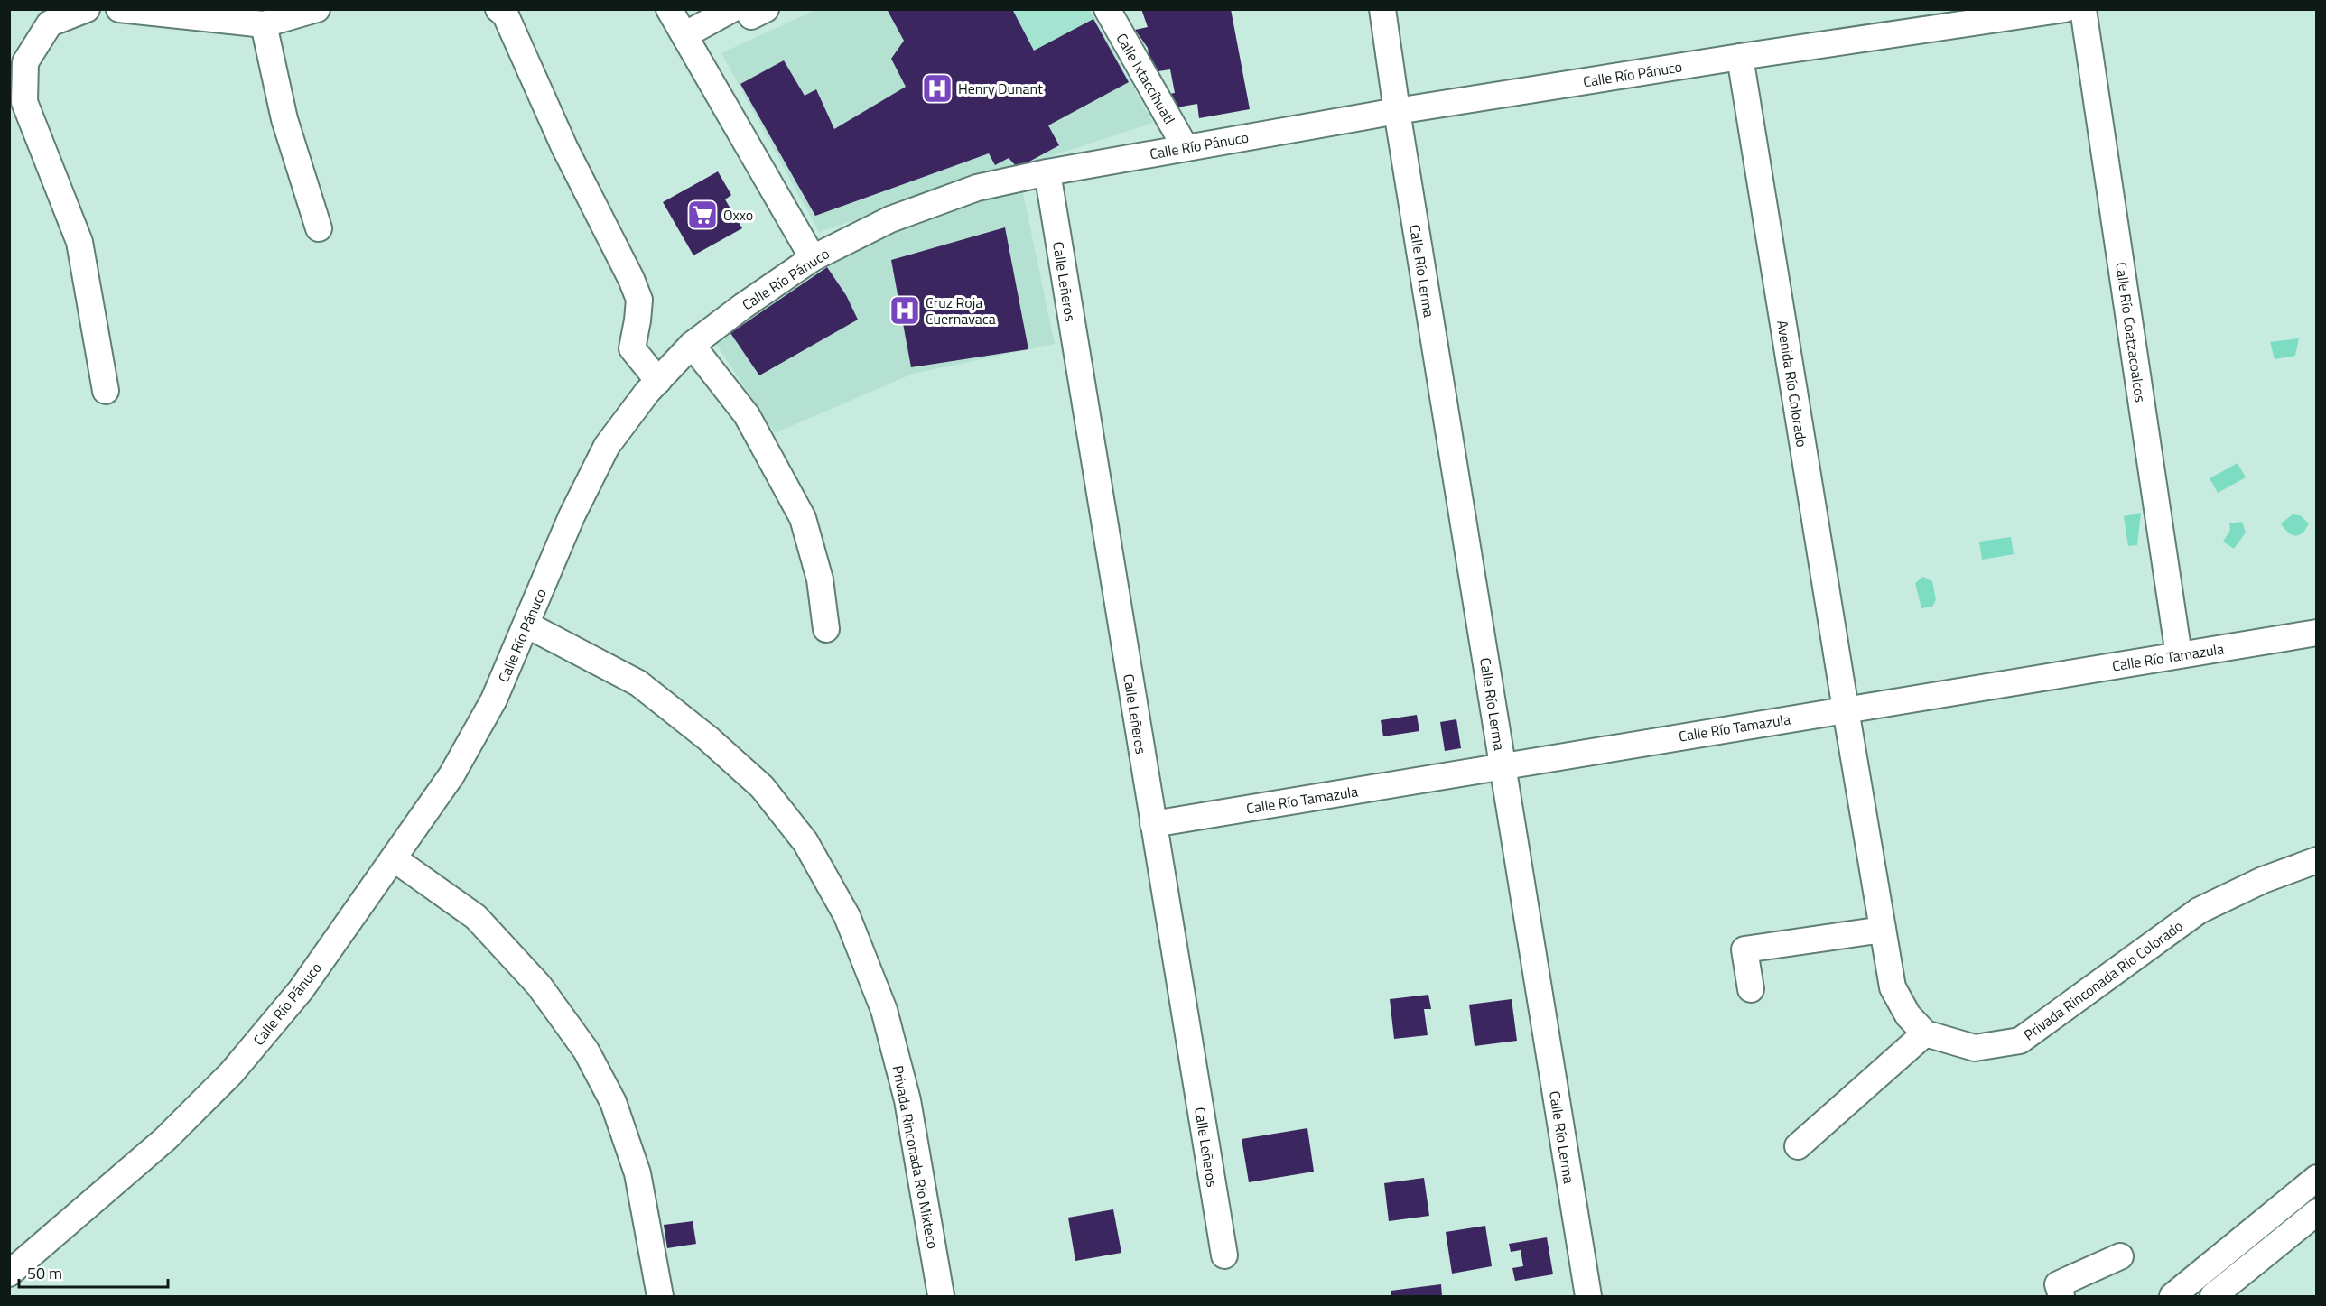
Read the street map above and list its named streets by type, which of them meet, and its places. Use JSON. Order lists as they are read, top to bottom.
{
  "streets": {
    "street": [
      "Calle Río Pánuco",
      "Calle Ixtaccíhuatl",
      "Calle Río Lerma",
      "Calle Leñeros",
      "Calle Río Coatzacoalcos",
      "Avenida Río Colorado",
      "Calle Río Tamazula",
      "Privada Rinconada Río Colorado",
      "Privada Rinconada Río Mixteco"
    ]
  },
  "crossings": [
    ["Calle Río Pánuco", "Calle Ixtaccíhuatl"],
    ["Calle Río Pánuco", "Calle Río Lerma"],
    ["Calle Río Pánuco", "Calle Leñeros"],
    ["Calle Río Pánuco", "Avenida Río Colorado"],
    ["Calle Río Pánuco", "Privada Rinconada Río Mixteco"],
    ["Calle Río Lerma", "Calle Río Tamazula"],
    ["Calle Leñeros", "Calle Río Tamazula"],
    ["Calle Río Coatzacoalcos", "Calle Río Tamazula"],
    ["Avenida Río Colorado", "Calle Río Tamazula"]
  ],
  "places": {
    "hospital": ["Henry Dunant", "Cruz Roja Cuernavaca"],
    "supermarket": ["Oxxo"]
  },
  "scale_bar": "50 m"
}
